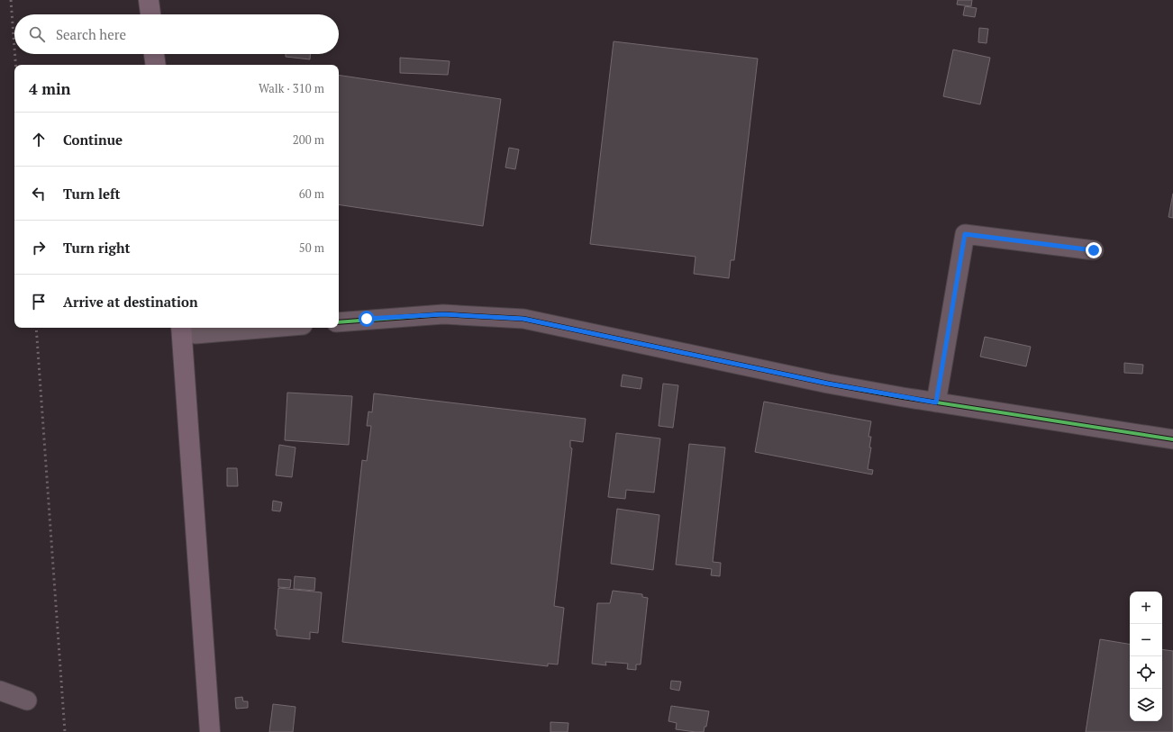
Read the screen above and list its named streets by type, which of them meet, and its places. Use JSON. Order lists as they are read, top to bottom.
{
  "page": {
    "search": "Search here",
    "heading": ["4 min", "Walk · 310 m"],
    "list": [
      ["Continue", "200 m"],
      ["Turn left", "60 m"],
      ["Turn right", "50 m"],
      "Arrive at destination"
    ],
    "map_buttons": ["+", "−"]
  }
}
